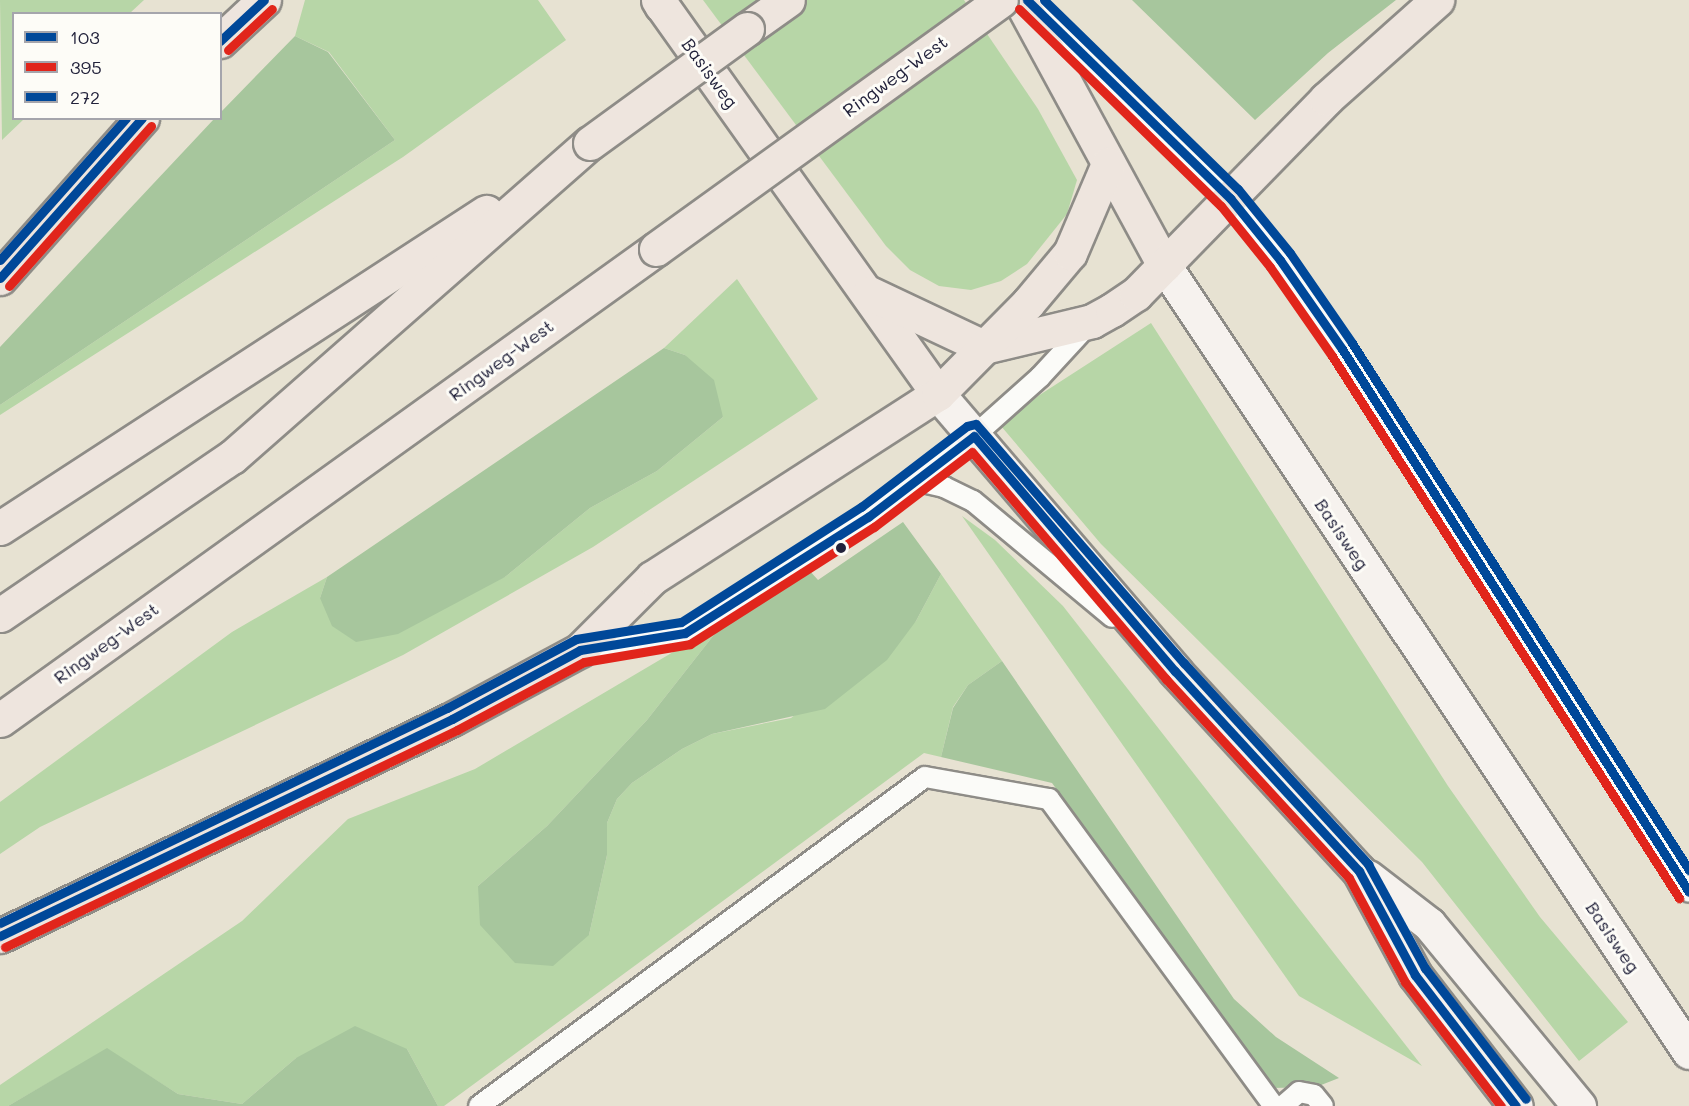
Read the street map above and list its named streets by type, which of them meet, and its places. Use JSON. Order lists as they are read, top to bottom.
{
  "streets": {
    "main road": ["Basisweg", "Ringweg-West"]
  },
  "lines": ["transit line 103", "transit line 272", "transit line 395"],
  "legend": ["103", "395", "272"]
}
